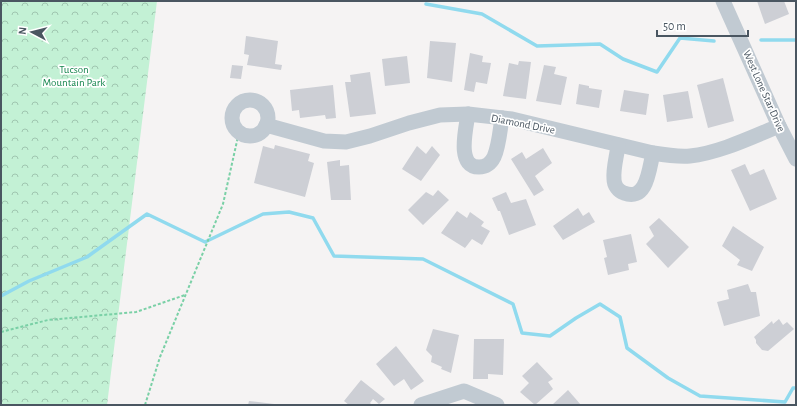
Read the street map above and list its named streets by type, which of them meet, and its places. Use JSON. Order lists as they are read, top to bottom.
{
  "streets": {
    "street": ["West Lone Star Drive", "Diamond Drive"]
  },
  "crossings": [
    ["West Lone Star Drive", "Diamond Drive"]
  ],
  "parks": ["Tucson Mountain Park"],
  "scale_bar": "50 m",
  "north": "left"
}
